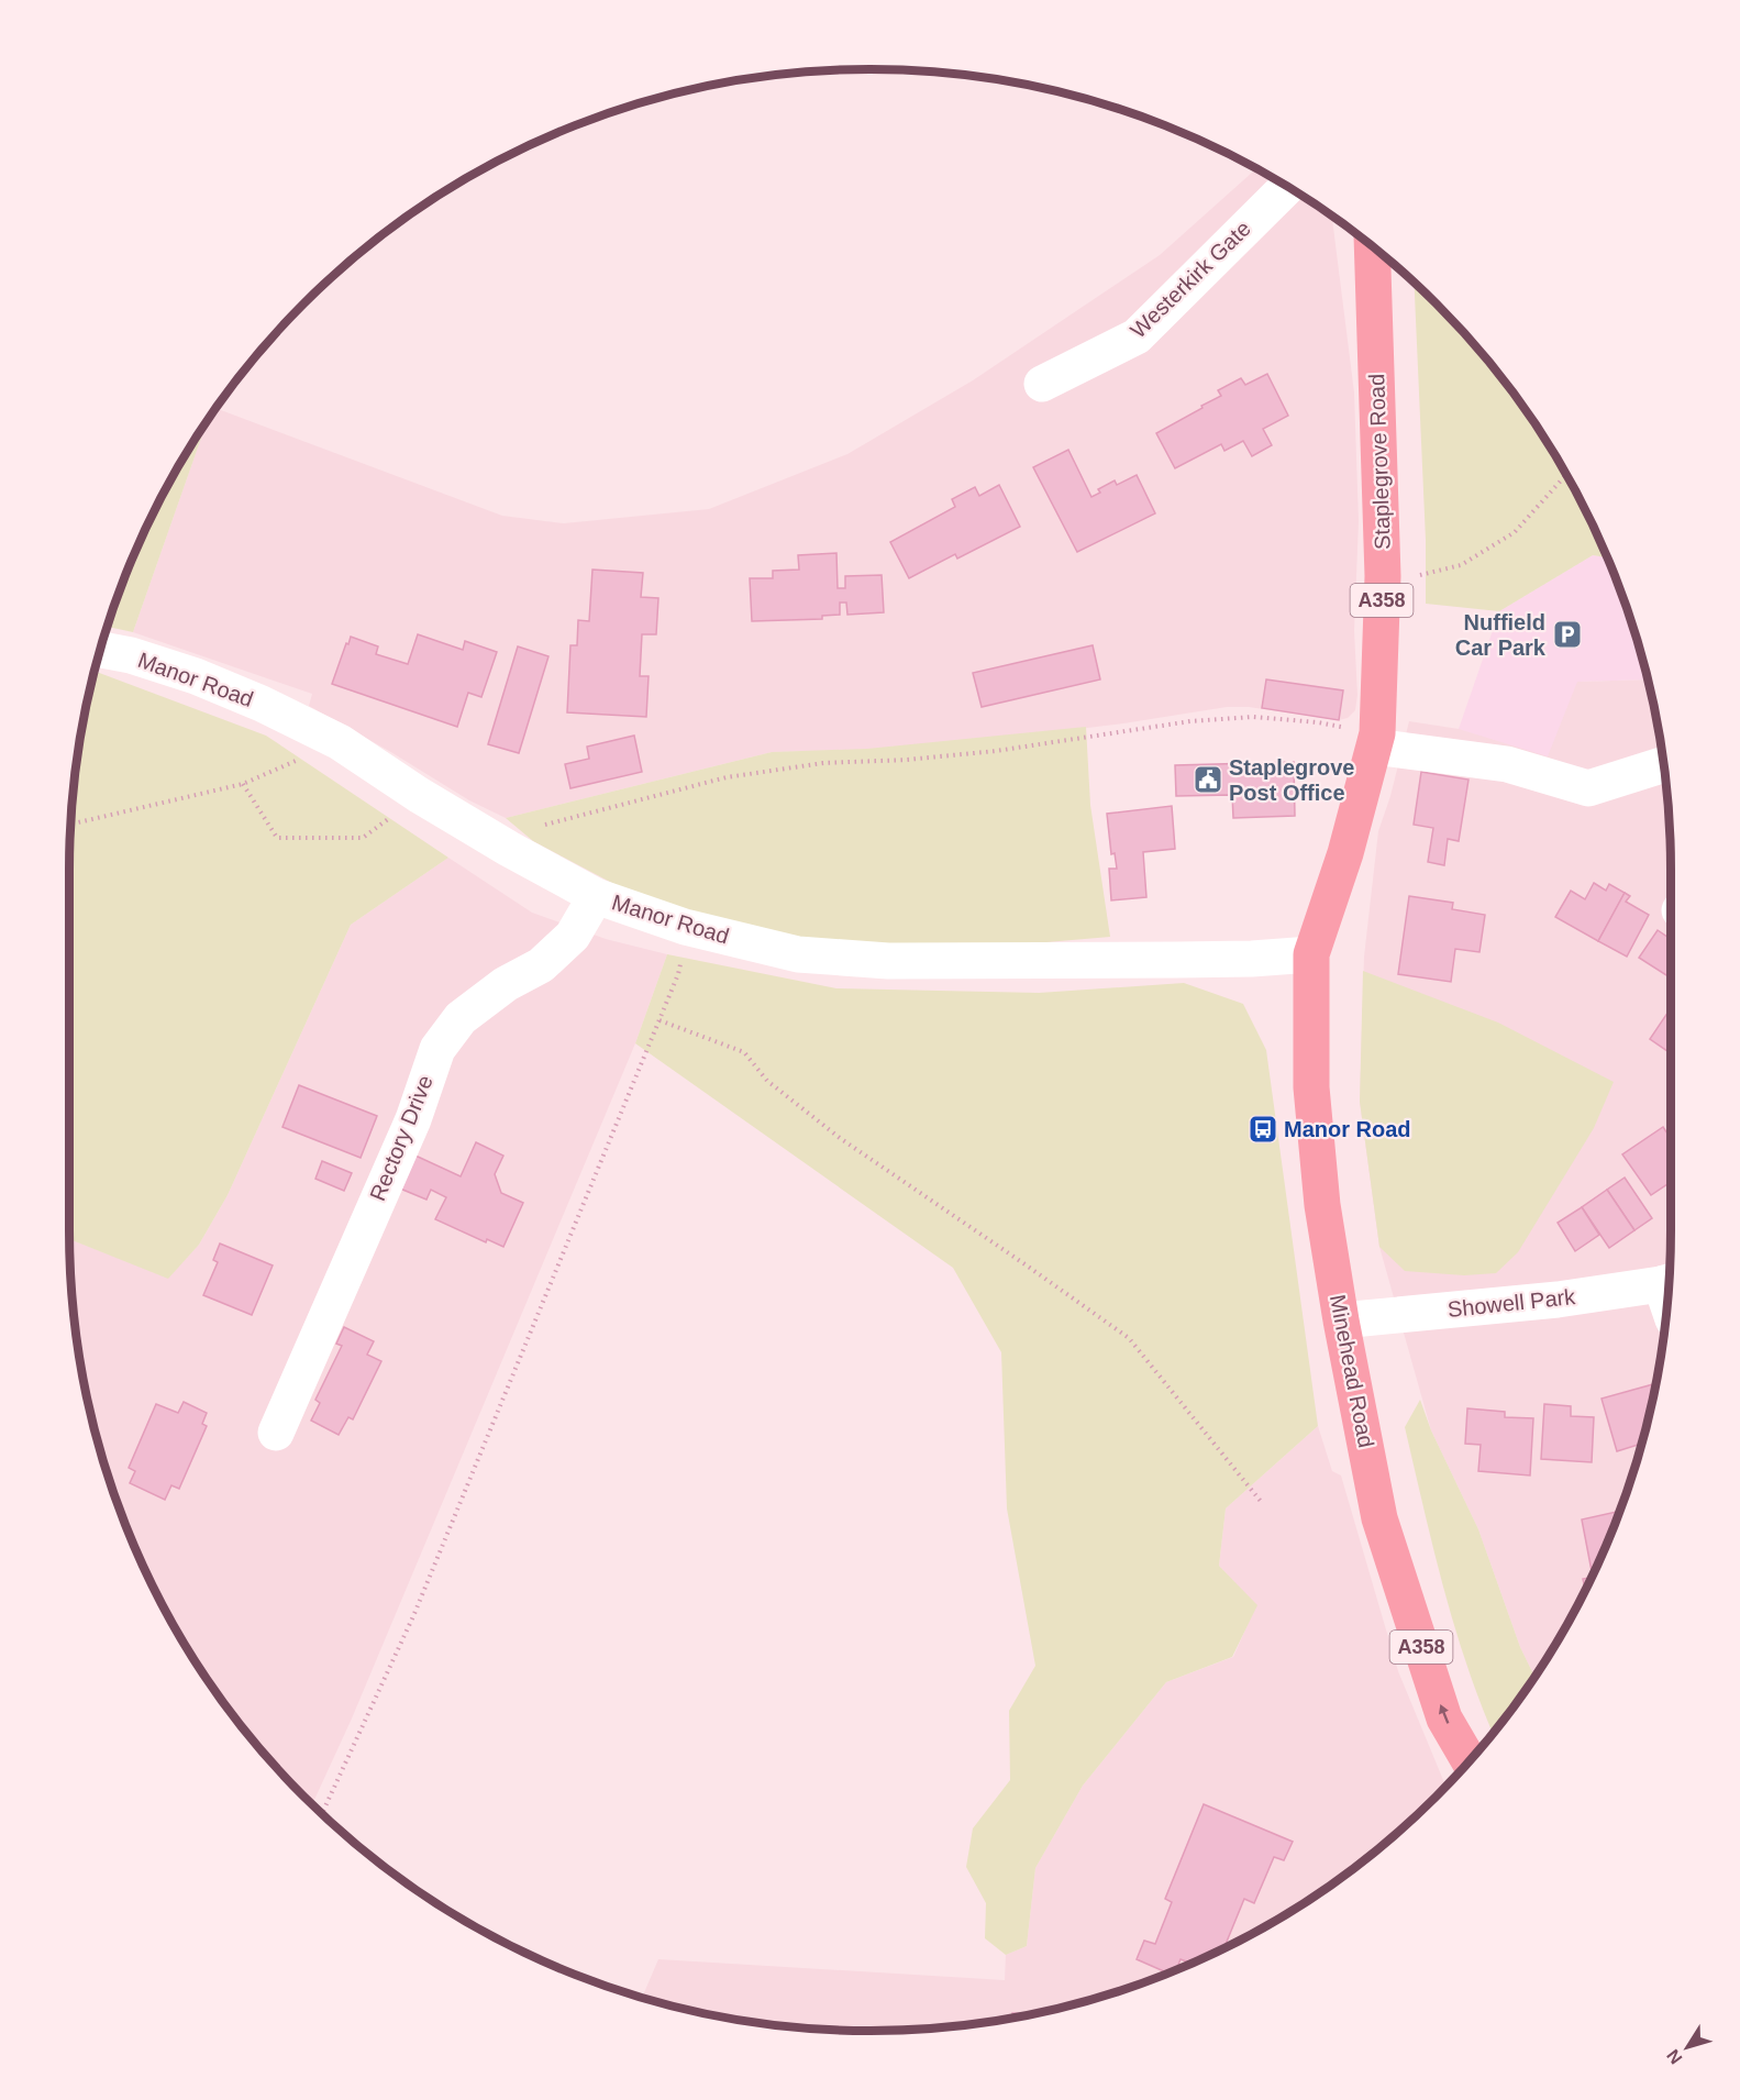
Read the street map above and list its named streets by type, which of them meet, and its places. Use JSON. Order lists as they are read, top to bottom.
{
  "streets": {
    "main road": ["Staplegrove Road", "A358", "Minehead Road"],
    "street": [
      "Westerkirk Gate",
      "Manor Road",
      "Rectory Drive",
      "Showell Park"
    ]
  },
  "crossings": [
    ["Staplegrove Road", "Manor Road"],
    ["Staplegrove Road", "Minehead Road"],
    ["Manor Road", "Rectory Drive"],
    ["Manor Road", "Minehead Road"],
    ["Showell Park", "Minehead Road"]
  ],
  "one_way": ["Minehead Road"],
  "places": {
    "parking": ["Nuffield Car Park"],
    "public building": ["Staplegrove Post Office"],
    "bus stop": ["Manor Road"]
  },
  "north": "bottom left"
}
